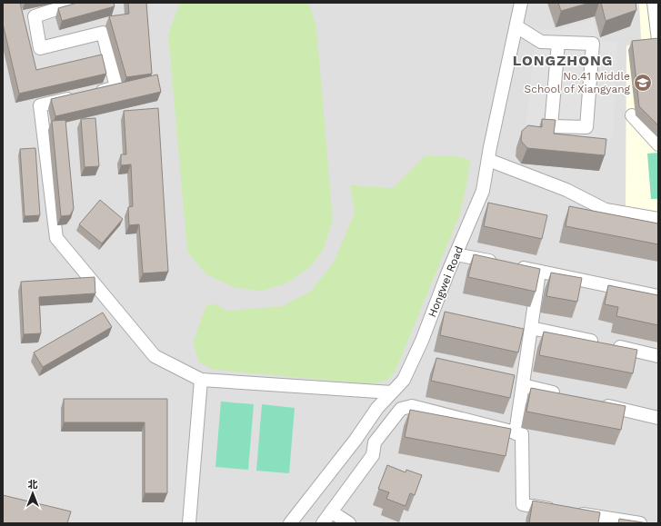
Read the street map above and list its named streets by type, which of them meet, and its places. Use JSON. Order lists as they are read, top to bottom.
{
  "streets": {
    "street": ["Hongwei Road"]
  },
  "districts": ["LONGZHONG"],
  "places": {
    "school or university": ["No.41 Middle School of Xiangyang"]
  },
  "north": "top"
}
